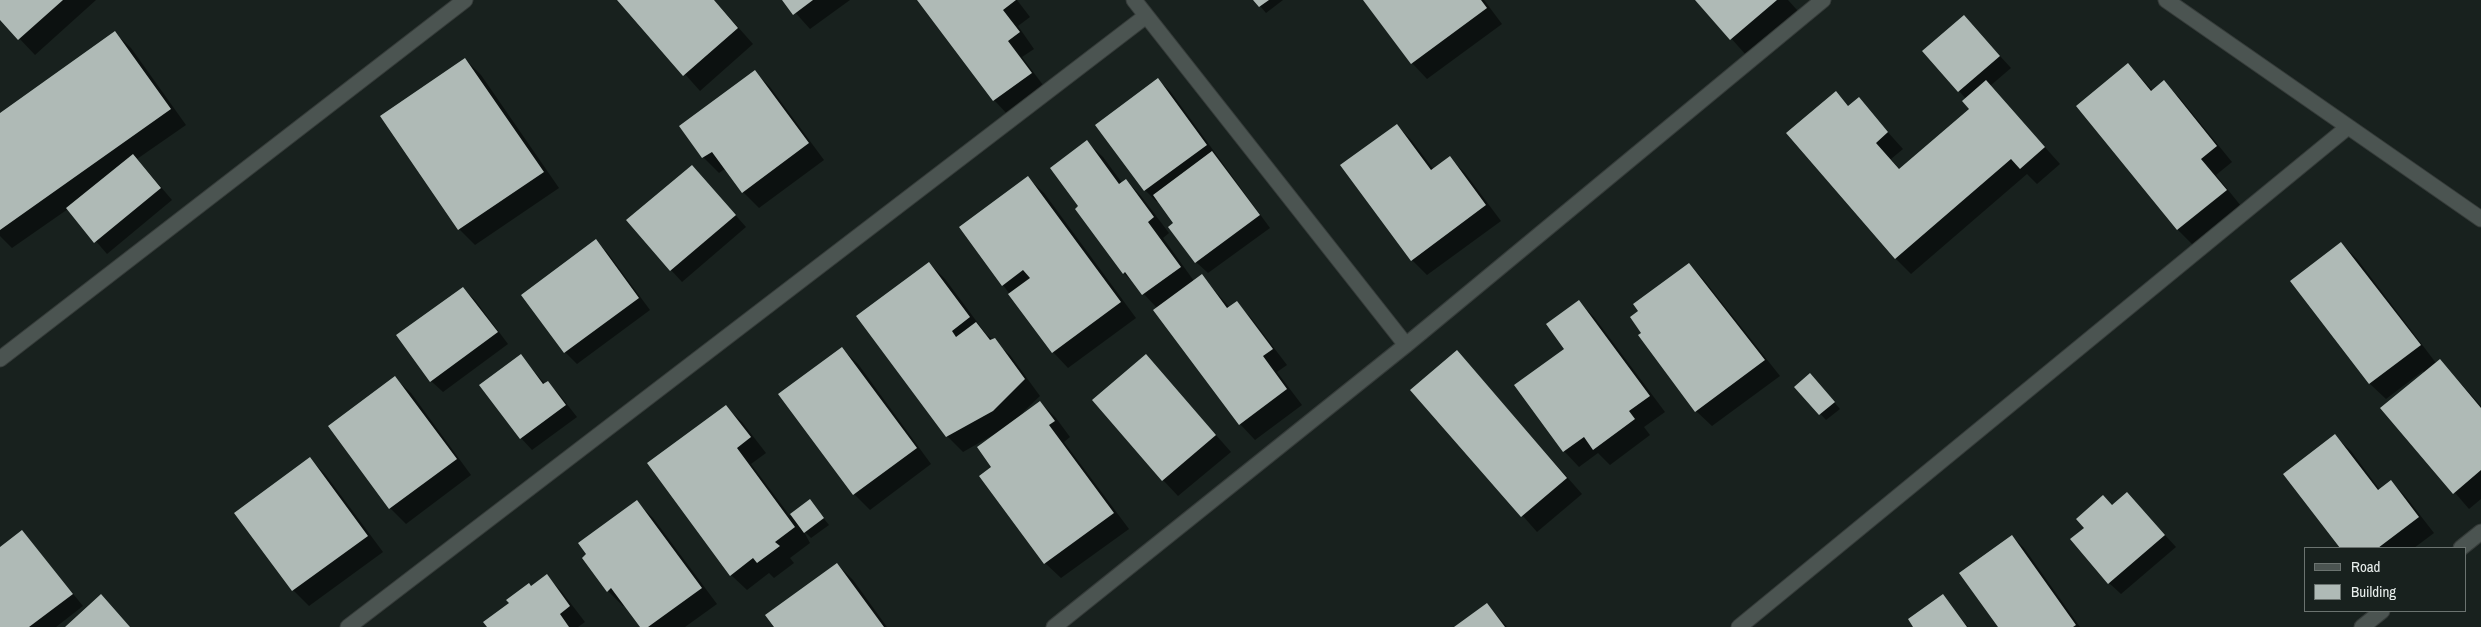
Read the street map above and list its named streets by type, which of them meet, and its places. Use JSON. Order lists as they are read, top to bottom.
{
  "legend": ["Road", "Building"]
}
